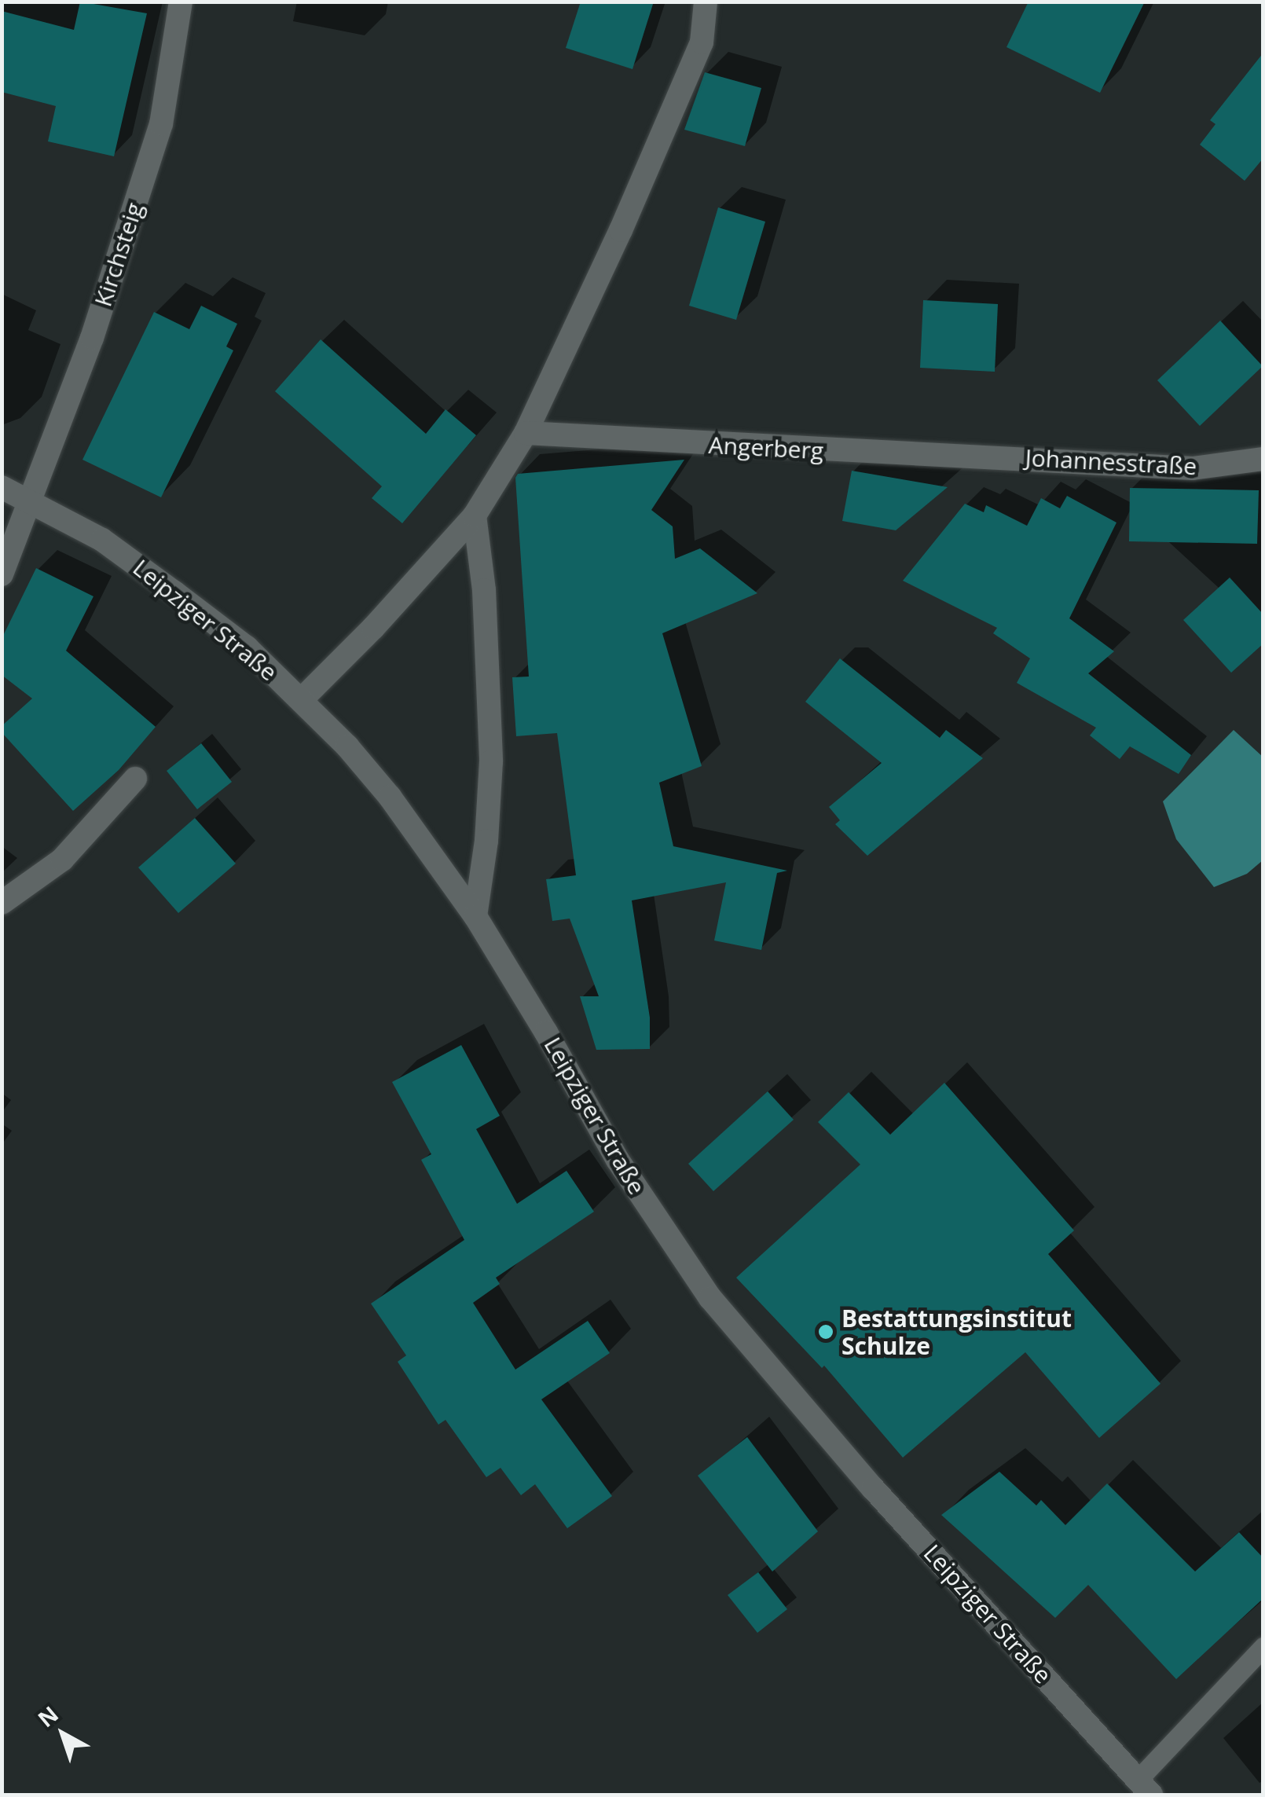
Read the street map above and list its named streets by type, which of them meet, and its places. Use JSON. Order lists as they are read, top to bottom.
{
  "streets": {
    "street": [
      "Kirchsteig",
      "Angerberg",
      "Johannesstraße",
      "Leipziger Straße"
    ]
  },
  "crossings": [
    ["Kirchsteig", "Leipziger Straße"],
    ["Angerberg", "Johannesstraße"]
  ],
  "places": ["Bestattungsinstitut Schulze"],
  "north": "top left"
}
